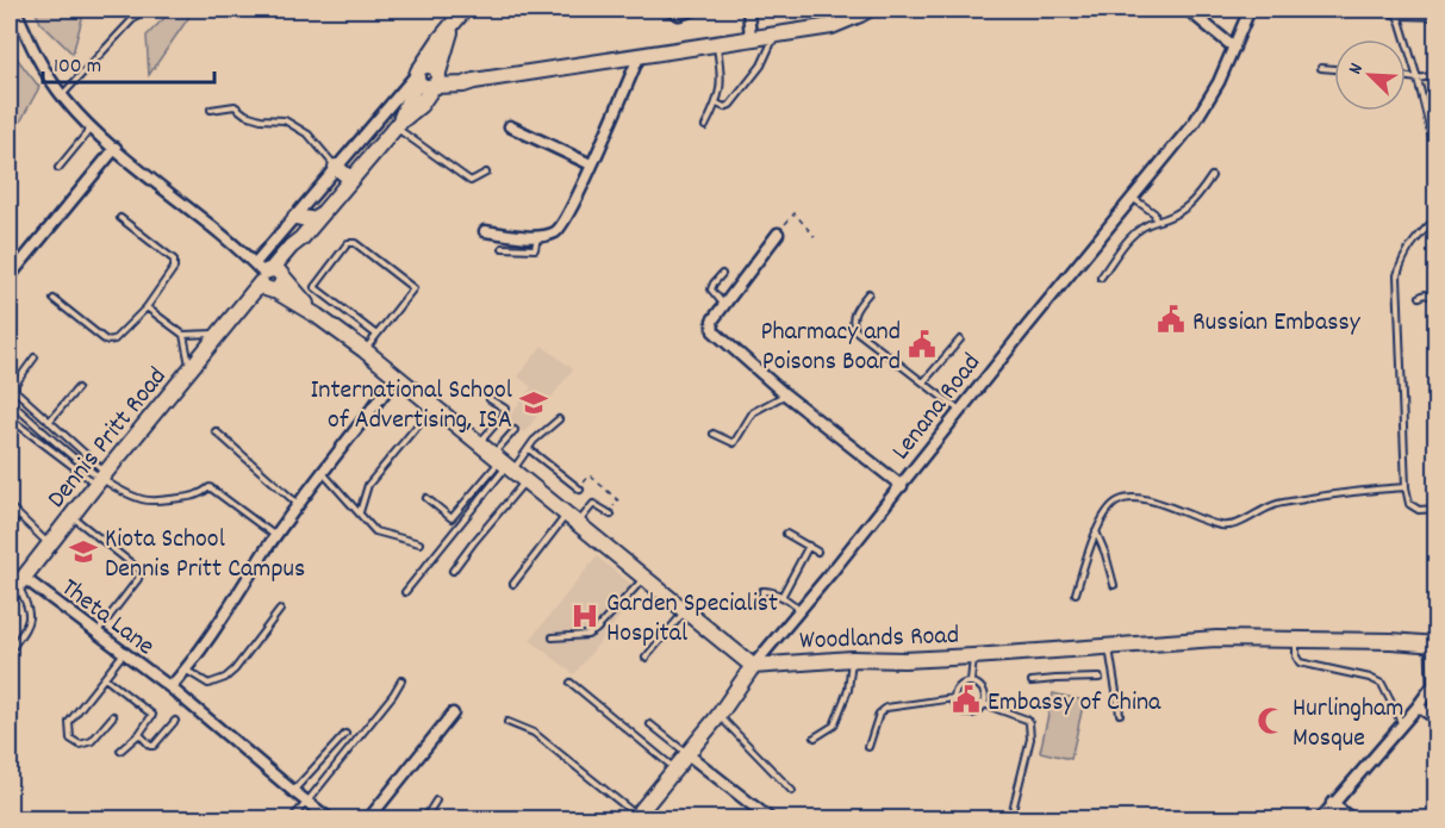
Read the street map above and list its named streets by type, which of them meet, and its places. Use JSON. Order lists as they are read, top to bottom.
{
  "streets": {
    "street": [
      "Lenana Road",
      "Dennis Pritt Road",
      "Theta Lane",
      "Woodlands Road"
    ]
  },
  "crossings": [
    ["Lenana Road", "Woodlands Road"],
    ["Dennis Pritt Road", "Theta Lane"]
  ],
  "places": {
    "public building": ["Russian Embassy", "Pharmacy and Poisons Board", "Embassy of China"],
    "school or university": ["International School of Advertising, ISA", "Kiota School Dennis Pritt Campus"],
    "hospital": ["Garden Specialist Hospital"],
    "mosque": ["Hurlingham Mosque"]
  },
  "scale_bar": "100 m",
  "north": "top left"
}
